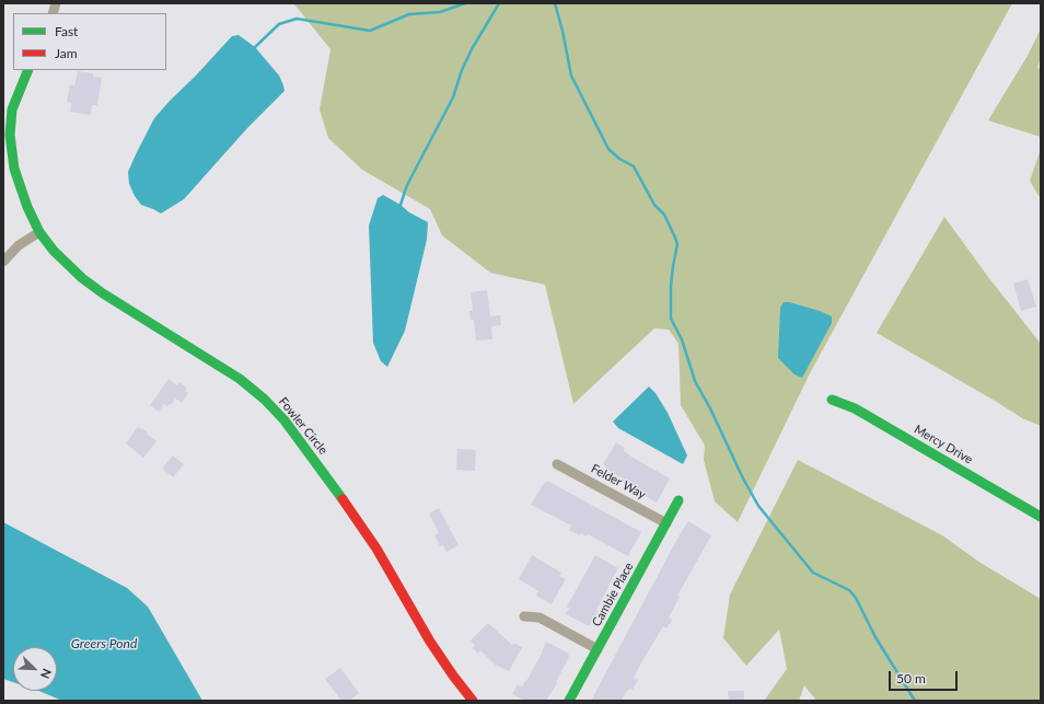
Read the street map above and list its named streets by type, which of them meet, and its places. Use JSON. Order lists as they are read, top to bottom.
{
  "streets": {
    "street": [
      "Fowler Circle",
      "Mercy Drive",
      "Felder Way",
      "Cambie Place"
    ]
  },
  "crossings": [
    ["Felder Way", "Cambie Place"]
  ],
  "water": ["Greers Pond"],
  "legend": ["Fast", "Jam"],
  "scale_bar": "50 m",
  "north": "bottom right"
}
